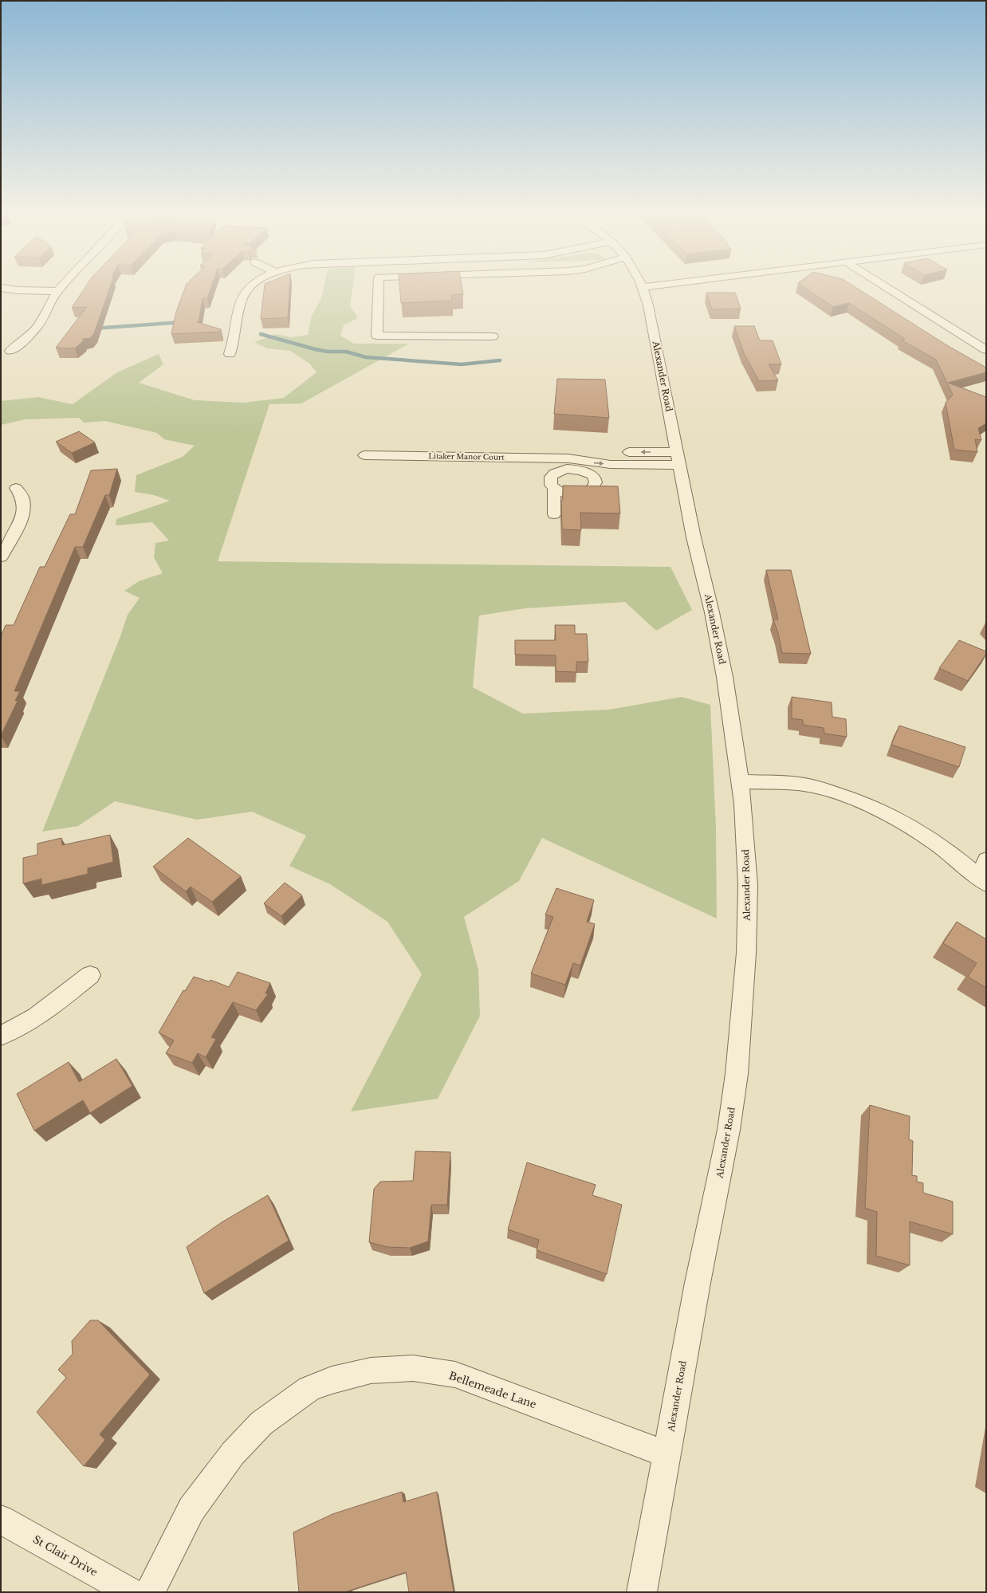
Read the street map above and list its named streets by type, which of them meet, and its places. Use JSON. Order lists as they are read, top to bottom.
{
  "streets": {
    "street": [
      "Alexander Road",
      "Litaker Manor Court",
      "Bellemeade Lane",
      "St Clair Drive"
    ]
  },
  "crossings": [
    ["Alexander Road", "Litaker Manor Court"],
    ["Alexander Road", "Bellemeade Lane"]
  ]
}
